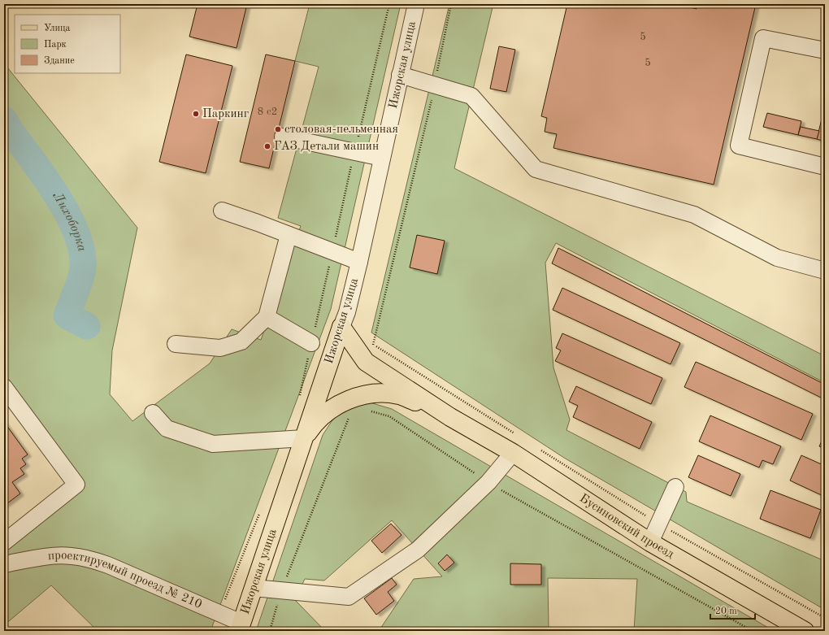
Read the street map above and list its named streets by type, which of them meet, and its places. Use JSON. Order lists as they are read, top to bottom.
{
  "streets": {
    "main road": ["Ижорская улица", "Бусиновский проезд"],
    "street": ["проектируемый проезд № 210"]
  },
  "crossings": [
    ["Ижорская улица", "проектируемый проезд № 210"]
  ],
  "water": ["Лихоборка"],
  "places": ["Паркинг", "столовая-пельменная", "ГАЗ Детали машин"],
  "house_numbers": ["5", "5", "8 с2"],
  "legend": ["Улица", "Парк", "Здание"],
  "scale_bar": "20 m"
}
